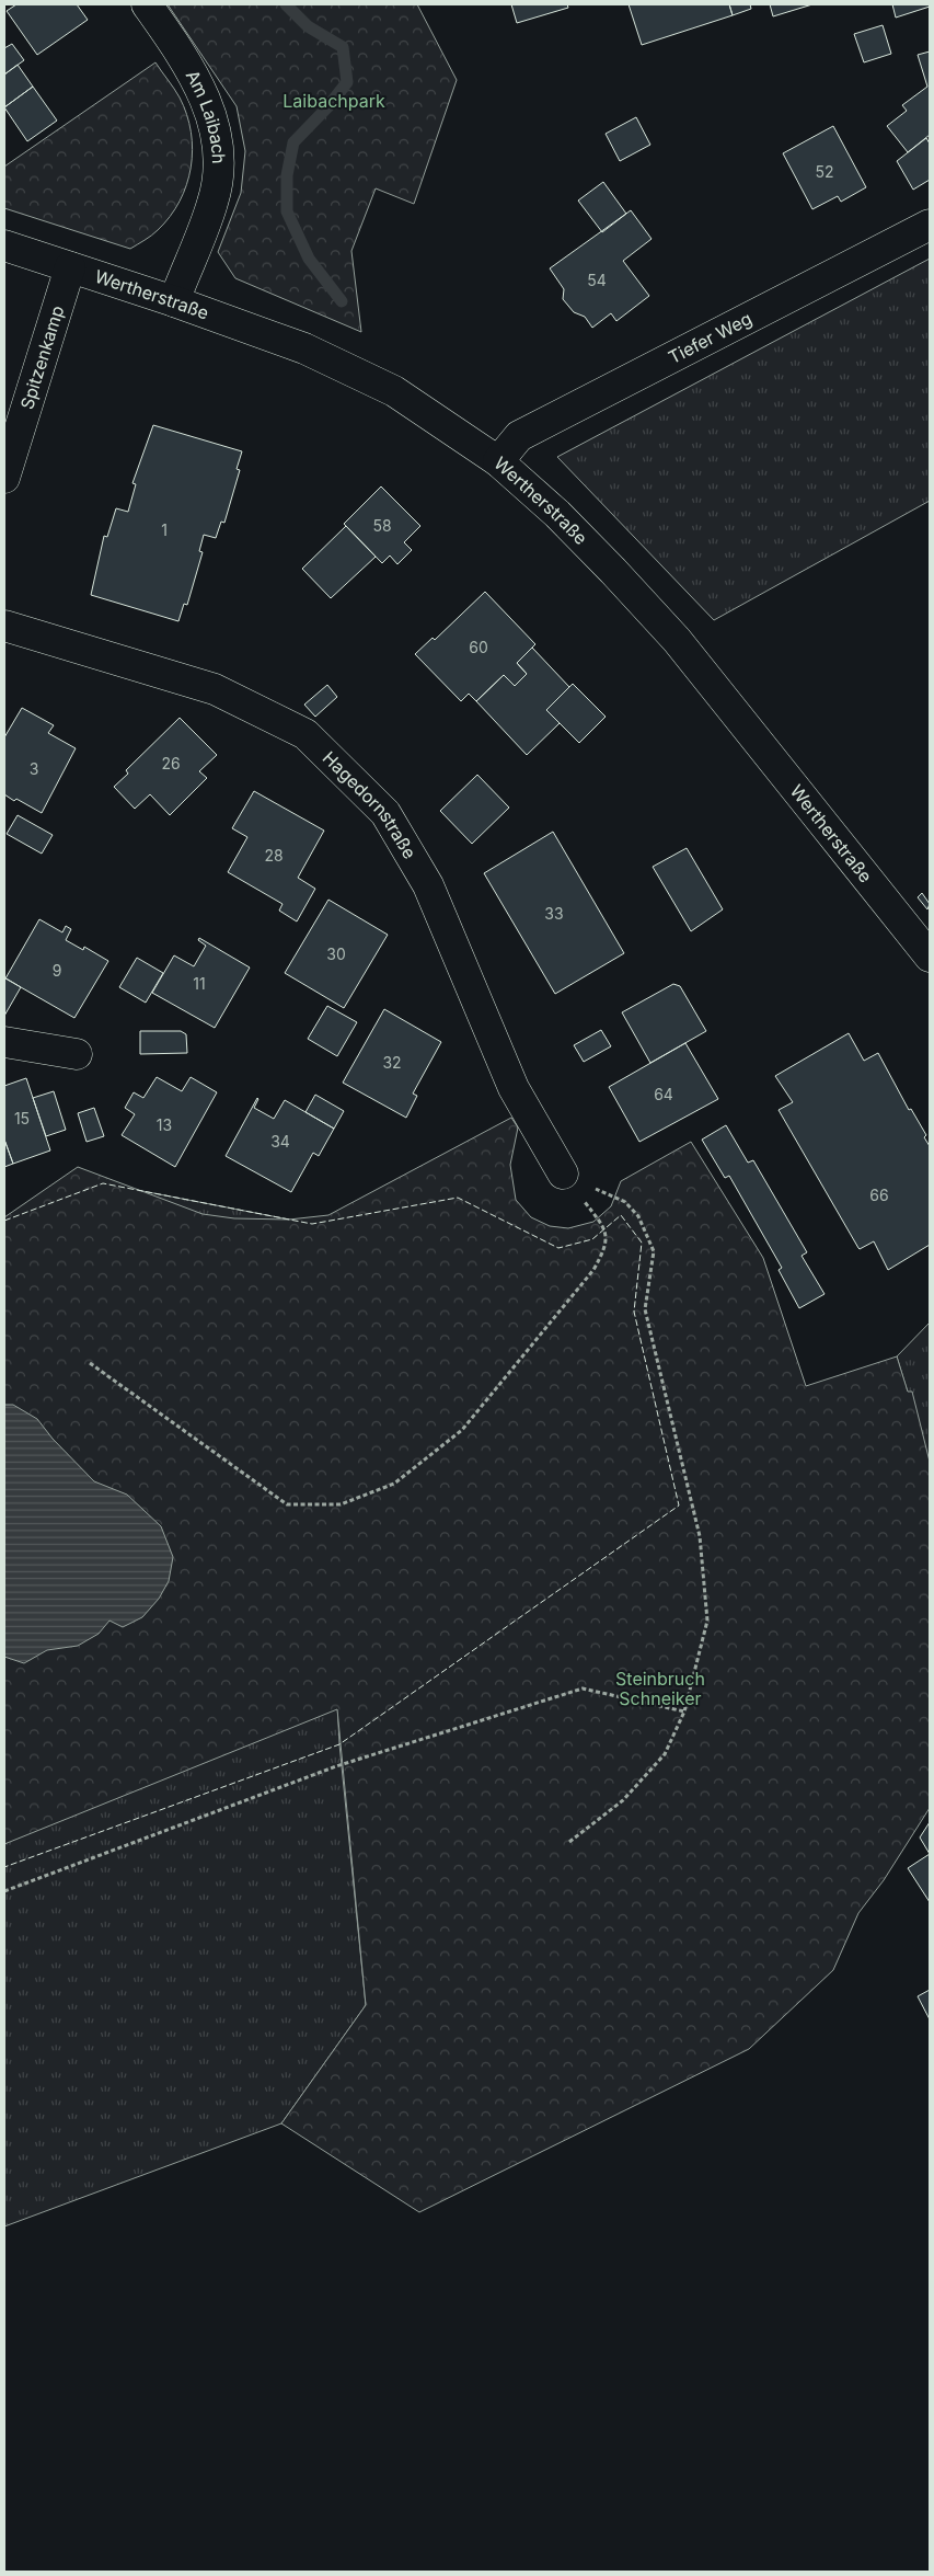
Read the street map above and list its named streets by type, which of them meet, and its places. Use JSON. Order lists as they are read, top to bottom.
{
  "streets": {
    "street": [
      "Am Laibach",
      "Wertherstraße",
      "Tiefer Weg",
      "Spitzenkamp",
      "Hagedornstraße"
    ]
  },
  "crossings": [
    ["Am Laibach", "Wertherstraße"],
    ["Wertherstraße", "Tiefer Weg"],
    ["Wertherstraße", "Spitzenkamp"]
  ],
  "parks": ["Laibachpark", "Steinbruch Schneiker"],
  "house_numbers": [
    "52",
    "54",
    "58",
    "1",
    "60",
    "26",
    "3",
    "28",
    "33",
    "30",
    "9",
    "11",
    "32",
    "64",
    "15",
    "13",
    "34",
    "66"
  ]
}
